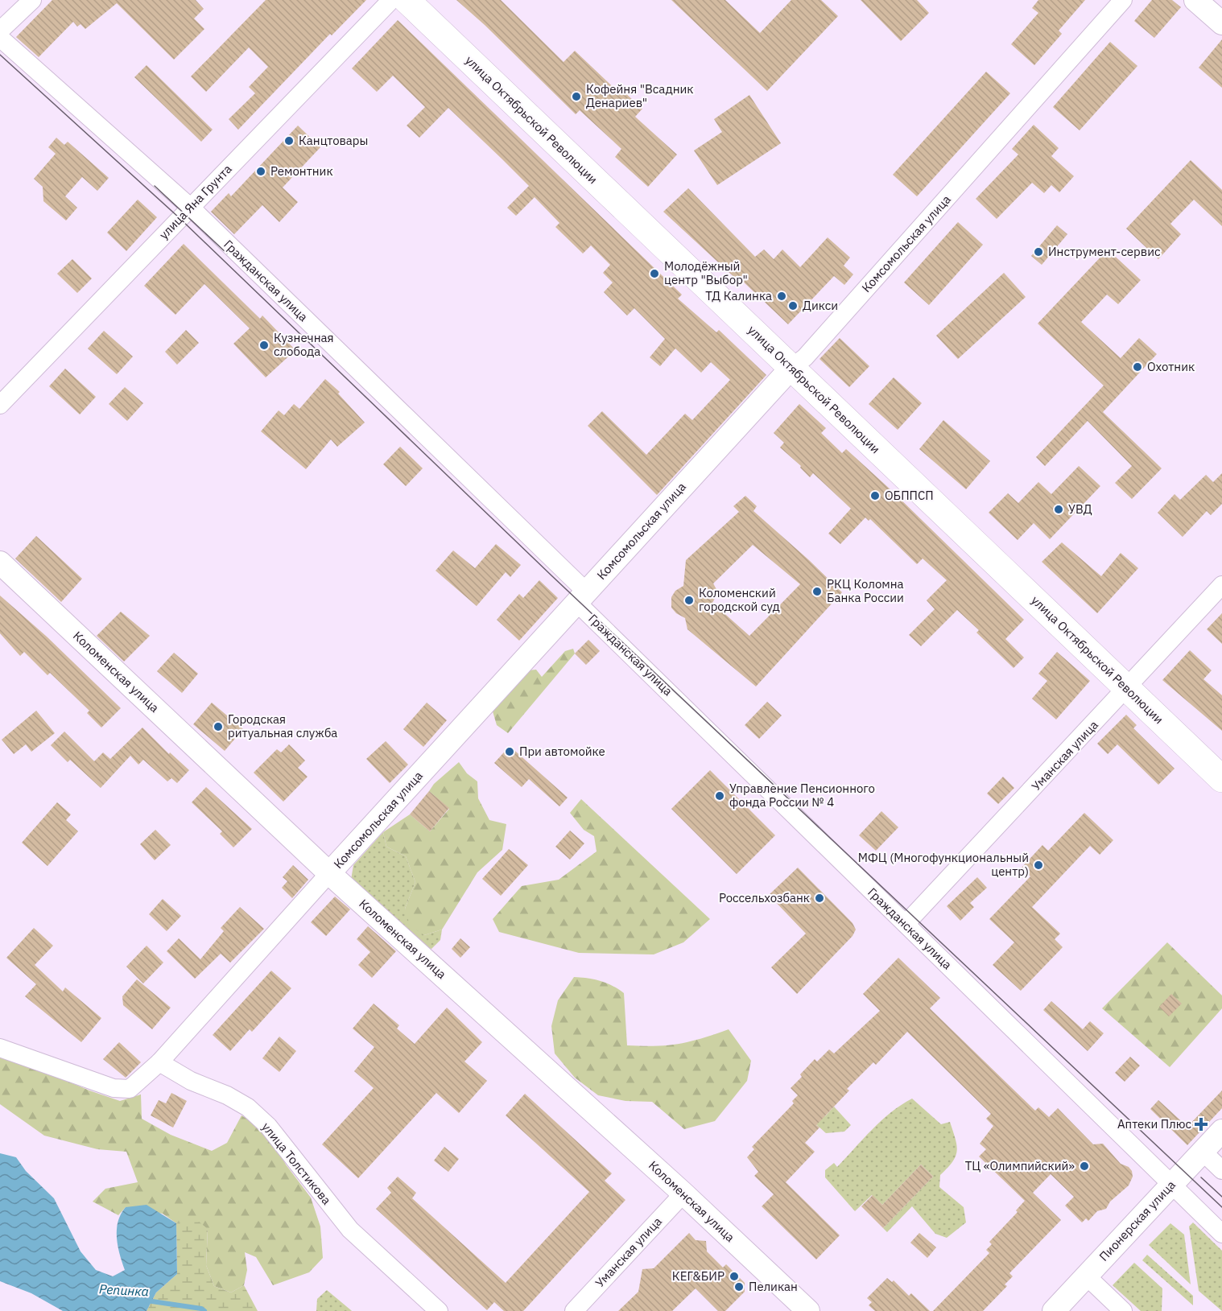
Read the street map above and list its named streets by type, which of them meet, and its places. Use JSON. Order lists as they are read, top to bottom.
{
  "streets": {
    "main road": ["улица Октябрьской Революции"],
    "street": [
      "улица Яна Грунта",
      "Комсомольская улица",
      "Гражданская улица",
      "Коломенская улица",
      "Уманская улица",
      "улица Толстикова",
      "Пионерская улица"
    ]
  },
  "crossings": [
    ["улица Октябрьской Революции", "Комсомольская улица"],
    ["улица Октябрьской Революции", "Уманская улица"],
    ["улица Яна Грунта", "Гражданская улица"],
    ["Комсомольская улица", "Гражданская улица"],
    ["Комсомольская улица", "Коломенская улица"],
    ["Комсомольская улица", "улица Толстикова"],
    ["Гражданская улица", "Уманская улица"],
    ["Гражданская улица", "Пионерская улица"],
    ["Коломенская улица", "Уманская улица"]
  ],
  "water": ["Репинка"],
  "places": {
    "other": [
      "Кофейня \"Всадник Денариев\"",
      "Канцтовары",
      "Ремонтник",
      "Инструмент-сервис",
      "Молодёжный центр \"Выбор\"",
      "ТД Калинка",
      "Дикси",
      "Кузнечная слобода",
      "Охотник",
      "ОБППСП",
      "УВД",
      "РКЦ Коломна Банка России",
      "Коломенский городской суд",
      "Городская ритуальная служба",
      "При автомойке",
      "Управление Пенсионного фонда России № 4",
      "МФЦ (Многофункциональный центр)",
      "Россельхозбанк",
      "ТЦ «Олимпийский»",
      "КЕГ&БИР",
      "Пеликан"
    ],
    "health": ["Аптеки Плюс"]
  }
}
